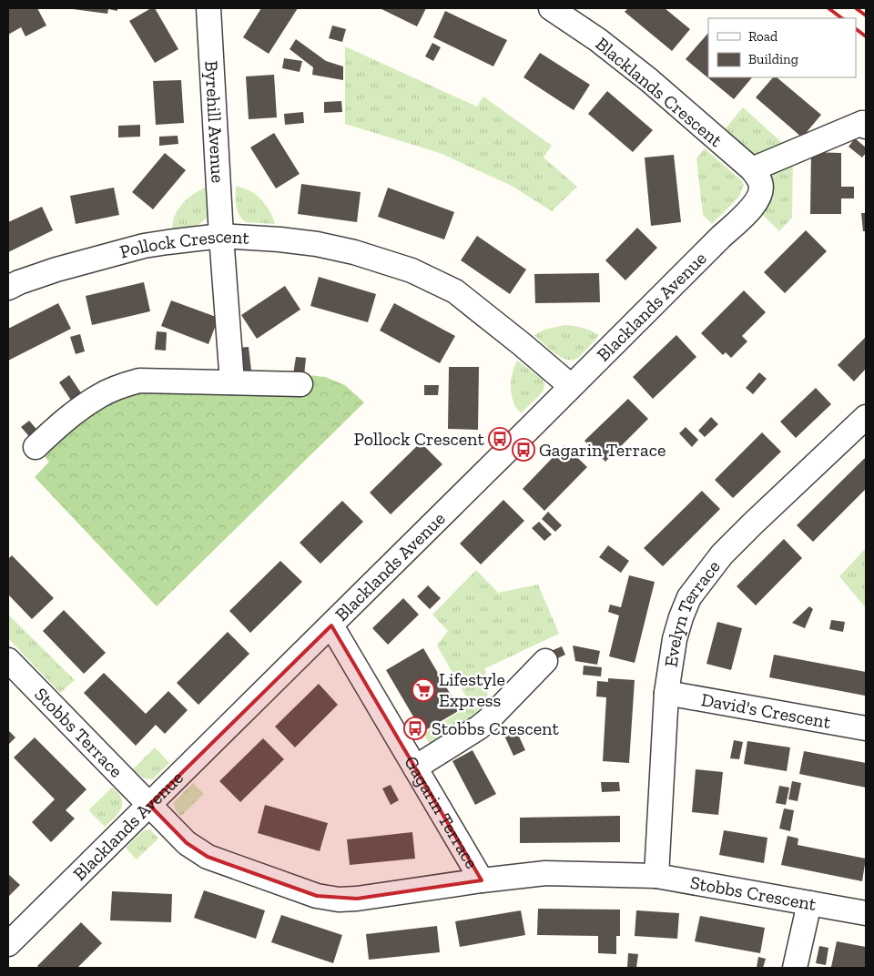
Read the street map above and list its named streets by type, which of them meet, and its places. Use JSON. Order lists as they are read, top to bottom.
{
  "streets": {
    "street": [
      "Blacklands Crescent",
      "Byrehill Avenue",
      "Pollock Crescent",
      "Blacklands Avenue",
      "Evelyn Terrace",
      "David's Crescent",
      "Stobbs Terrace",
      "Gagarin Terrace",
      "Stobbs Crescent"
    ]
  },
  "crossings": [
    ["Blacklands Crescent", "Blacklands Avenue"],
    ["Byrehill Avenue", "Pollock Crescent"],
    ["Pollock Crescent", "Blacklands Avenue"],
    ["Blacklands Avenue", "Stobbs Terrace"],
    ["Blacklands Avenue", "Gagarin Terrace"],
    ["Blacklands Avenue", "Stobbs Crescent"],
    ["Evelyn Terrace", "David's Crescent"],
    ["Evelyn Terrace", "Stobbs Crescent"],
    ["Stobbs Terrace", "Stobbs Crescent"],
    ["Gagarin Terrace", "Stobbs Crescent"]
  ],
  "places": {
    "bus stop": ["Pollock Crescent", "Gagarin Terrace", "Stobbs Crescent"],
    "supermarket": ["Lifestyle Express"]
  },
  "legend": ["Road", "Building"]
}
